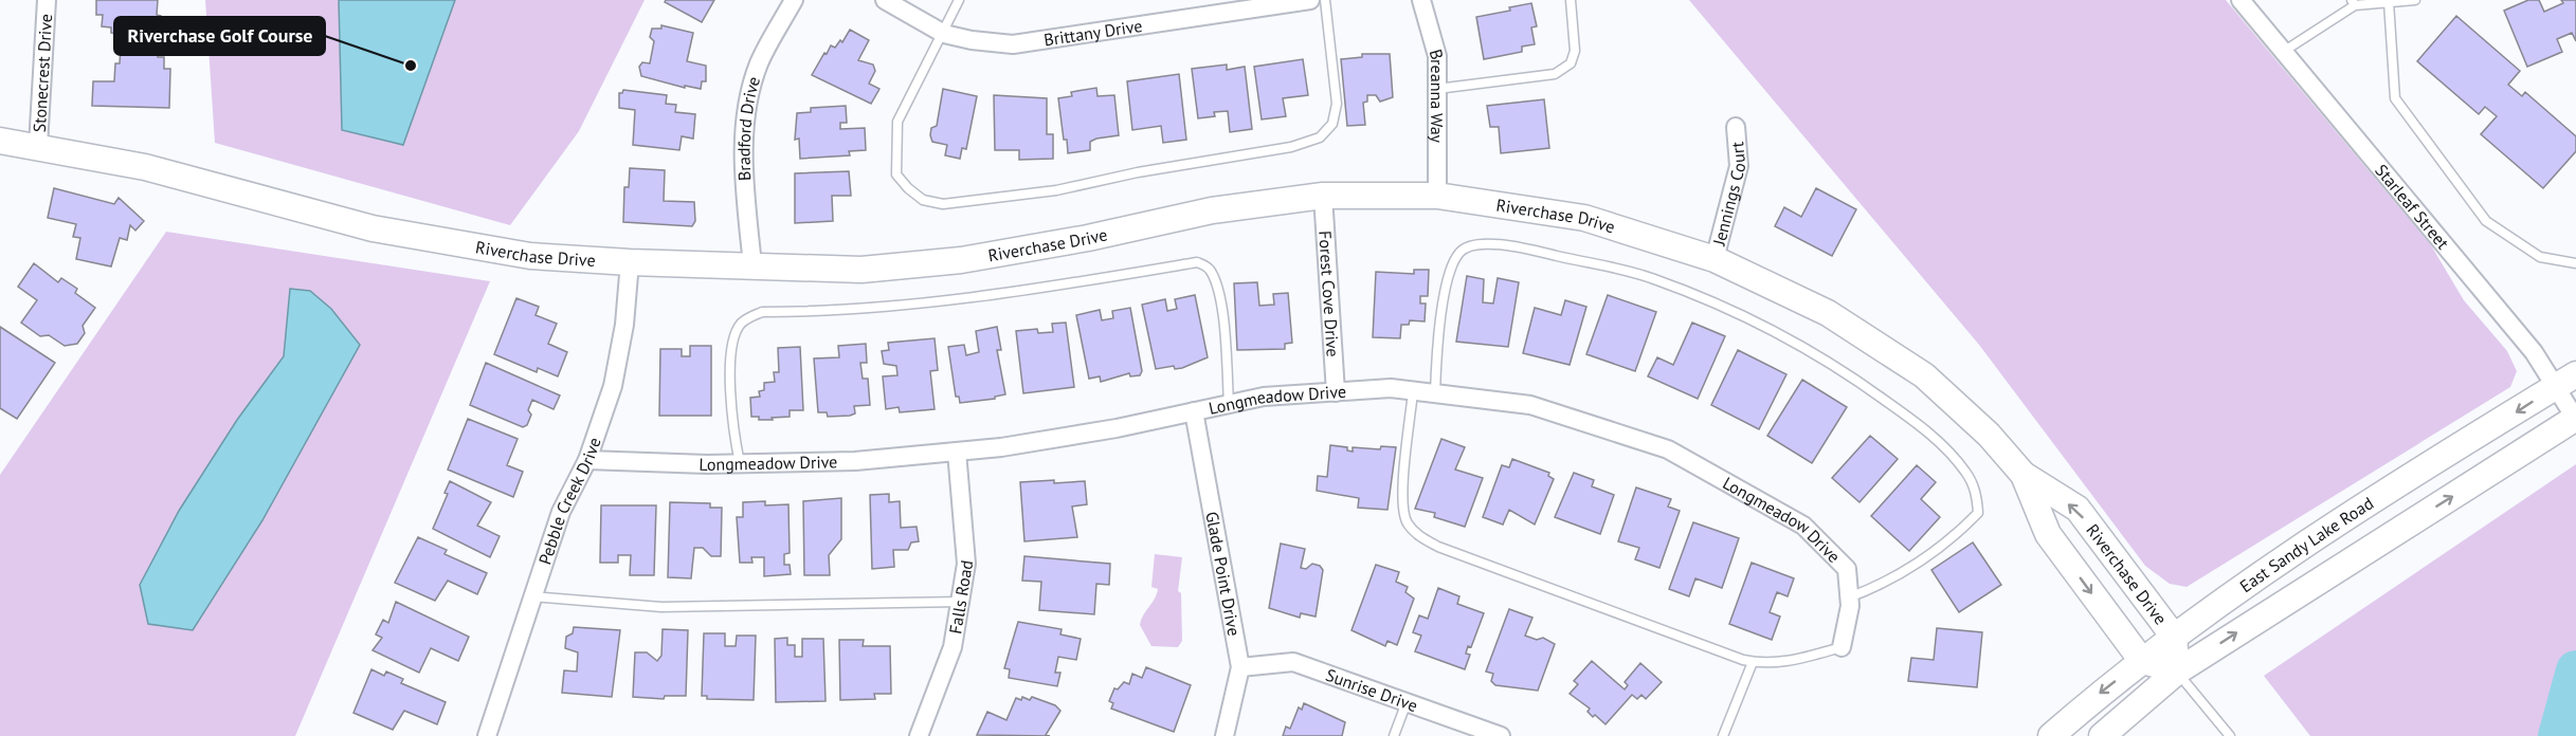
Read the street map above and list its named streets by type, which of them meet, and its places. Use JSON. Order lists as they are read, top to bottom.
{
  "streets": {
    "street": [
      "Brittany Drive",
      "Stonecrest Drive",
      "Breanna Way",
      "Bradford Drive",
      "Jennings Court",
      "Starleaf Street",
      "Riverchase Drive",
      "Forest Cove Drive",
      "Longmeadow Drive",
      "Pebble Creek Drive",
      "East Sandy Lake Road",
      "Glade Point Drive",
      "Falls Road",
      "Sunrise Drive"
    ]
  },
  "crossings": [
    ["Stonecrest Drive", "Riverchase Drive"],
    ["Breanna Way", "Riverchase Drive"],
    ["Bradford Drive", "Riverchase Drive"],
    ["Jennings Court", "Riverchase Drive"],
    ["Starleaf Street", "East Sandy Lake Road"],
    ["Riverchase Drive", "Forest Cove Drive"],
    ["Riverchase Drive", "Pebble Creek Drive"],
    ["Riverchase Drive", "East Sandy Lake Road"],
    ["Forest Cove Drive", "Longmeadow Drive"],
    ["Longmeadow Drive", "Pebble Creek Drive"],
    ["Longmeadow Drive", "Glade Point Drive"],
    ["Longmeadow Drive", "Falls Road"],
    ["Glade Point Drive", "Sunrise Drive"]
  ],
  "places": ["Riverchase Golf Course"]
}
